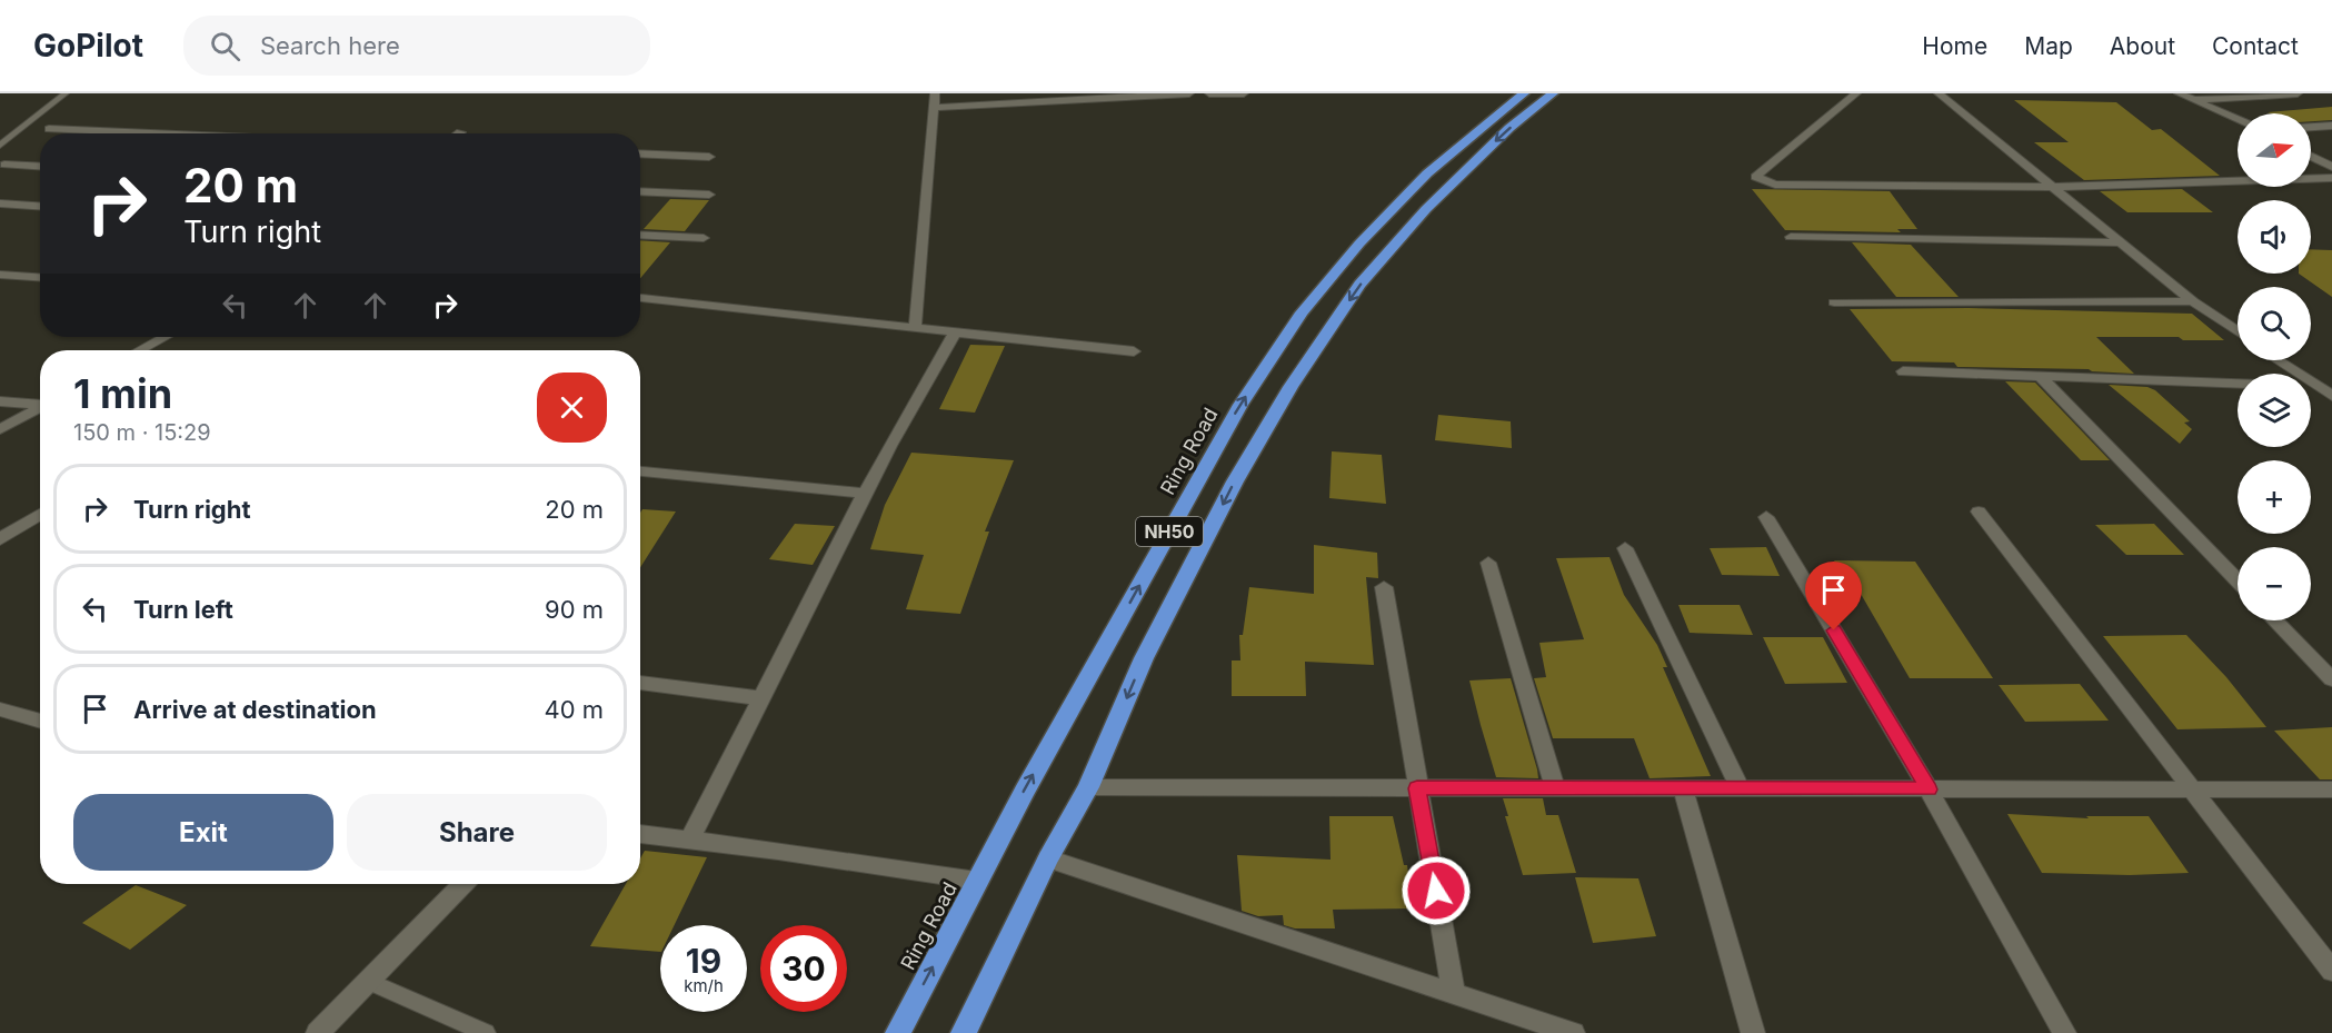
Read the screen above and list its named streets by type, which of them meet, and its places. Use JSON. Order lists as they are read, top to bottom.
{
  "streets": {
    "highway": ["Ring Road", "NH50"]
  },
  "north": "right",
  "page": {
    "header": "GoPilot",
    "search": "Search here",
    "nav": [
      "Home",
      "Map",
      "About",
      "Contact"
    ],
    "map_buttons": ["+", "−"],
    "turn": ["20 m", "Turn right"],
    "heading": ["1 min", "150 m · 15:29"],
    "list": [
      {
        "name": "Turn right",
        "value": "20 m"
      },
      {
        "name": "Turn left",
        "value": "90 m"
      },
      {
        "name": "Arrive at destination",
        "value": "40 m"
      }
    ],
    "buttons": ["Exit", "Share"],
    "speed": "19 km/h",
    "limit": "30"
  }
}
